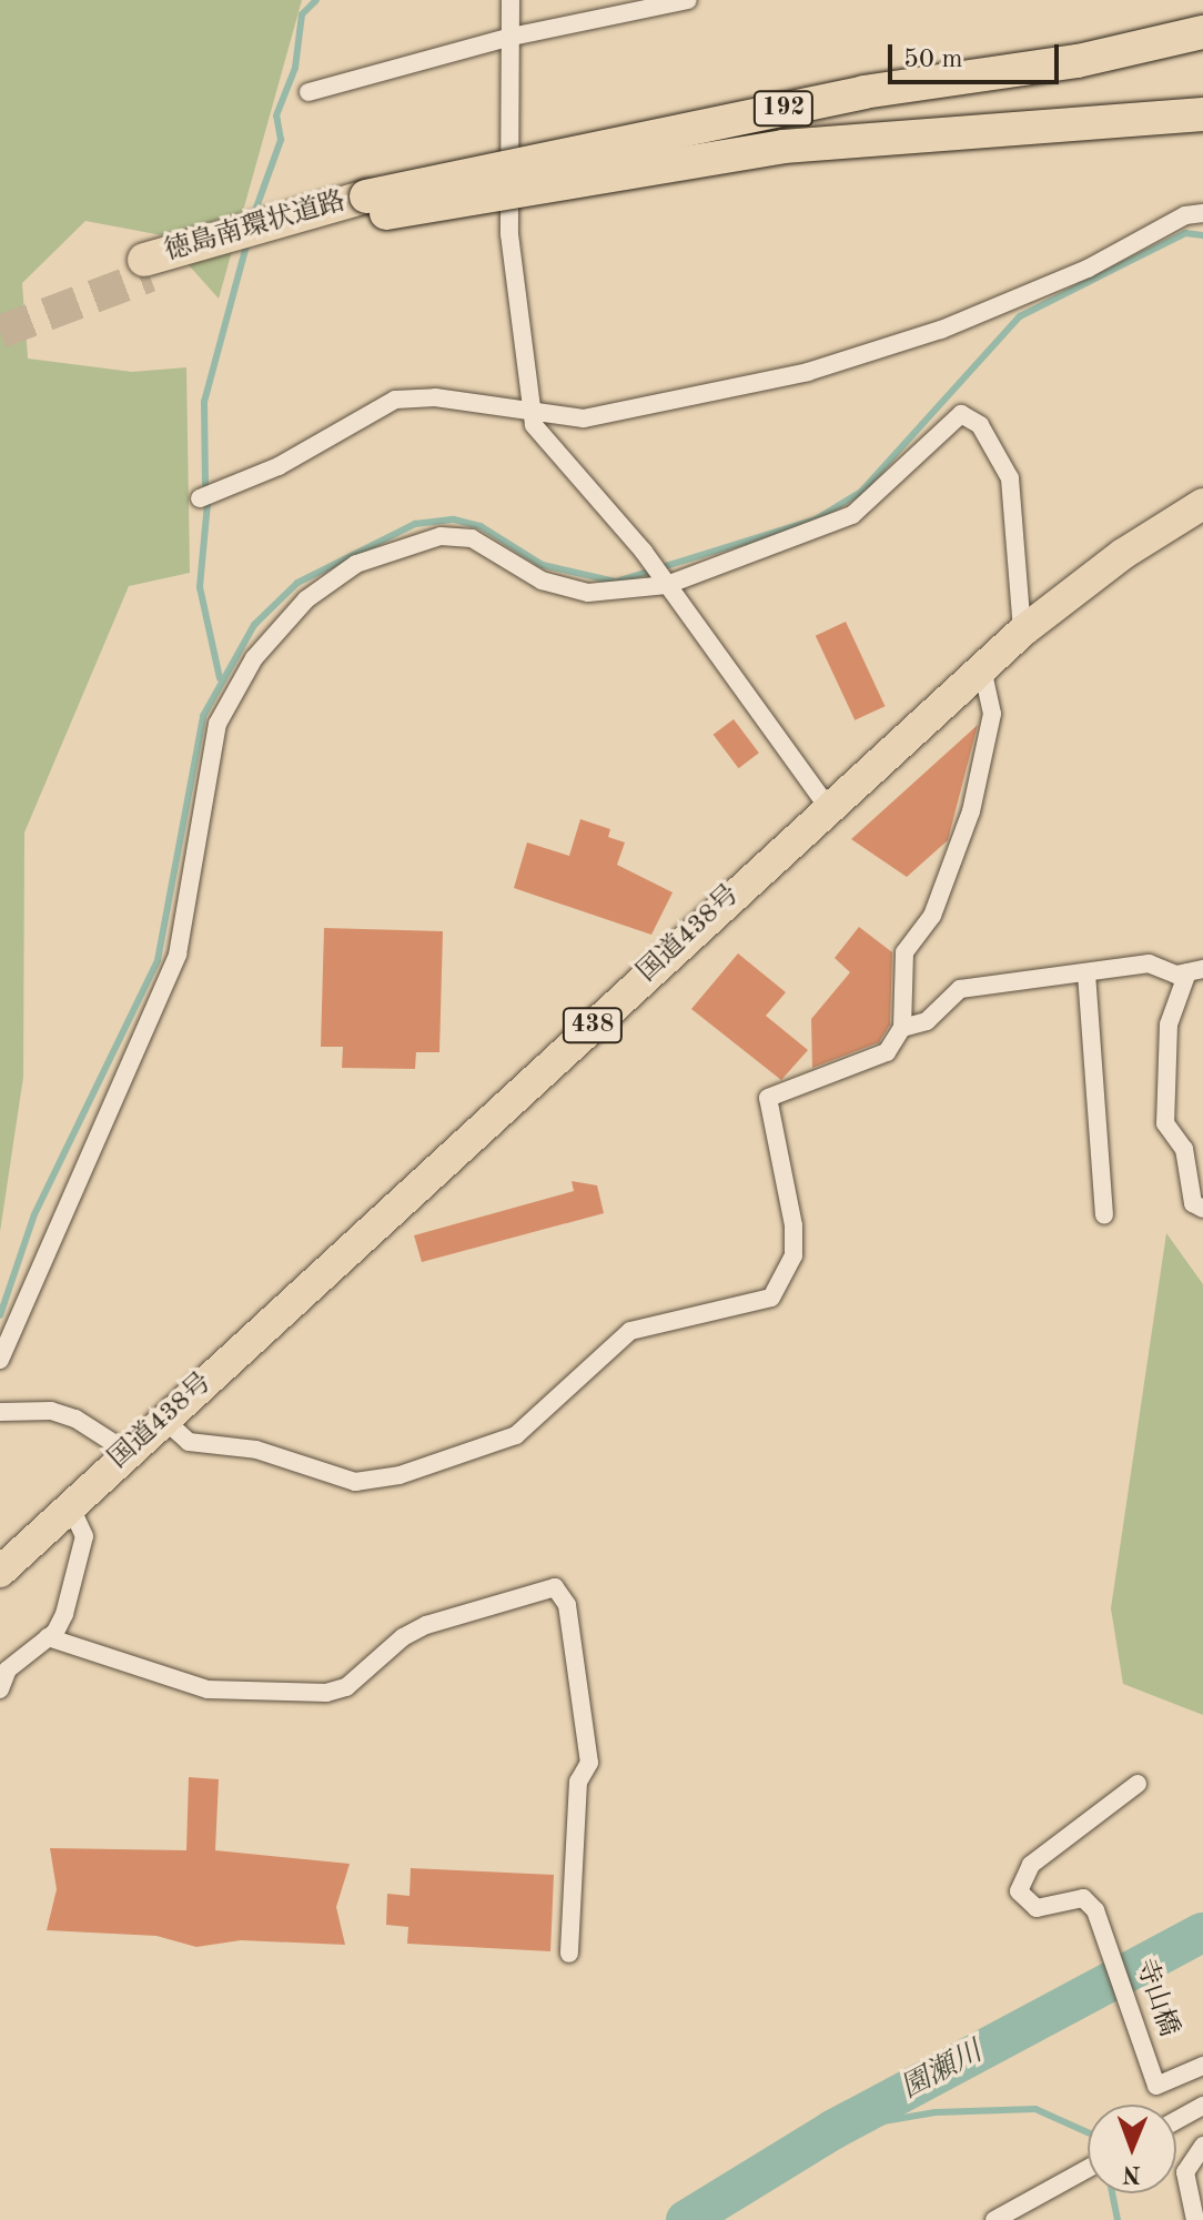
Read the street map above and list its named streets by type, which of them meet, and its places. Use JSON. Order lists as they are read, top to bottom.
{
  "streets": {
    "highway": [
      "192",
      "徳島南環状道路",
      "国道438号",
      "438"
    ],
    "street": ["寺山橋"]
  },
  "crossings": [
    ["192", "徳島南環状道路"]
  ],
  "water": ["園瀬川"],
  "scale_bar": "50 m",
  "north": "bottom"
}
